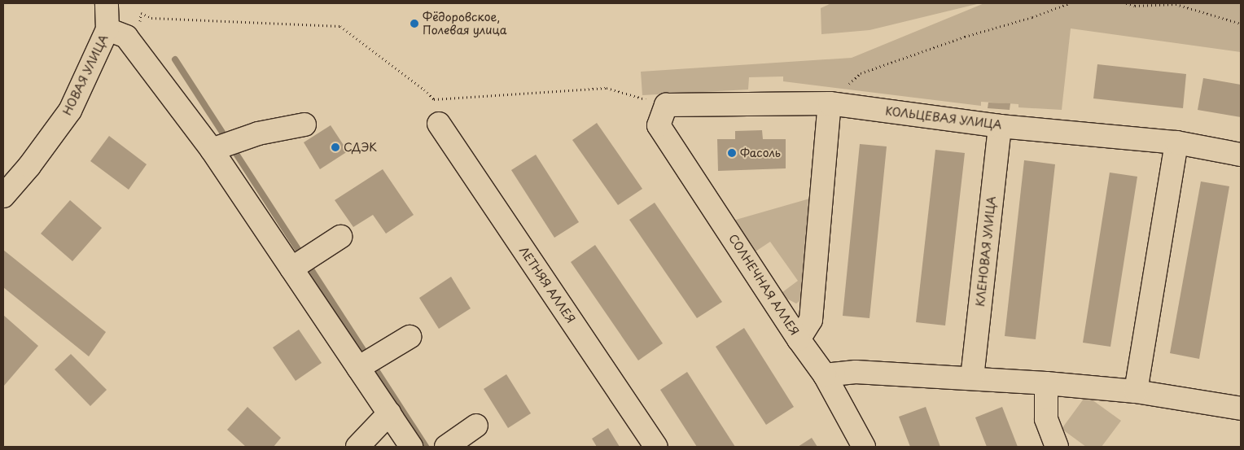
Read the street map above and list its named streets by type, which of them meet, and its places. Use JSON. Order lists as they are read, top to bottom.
{
  "streets": {
    "street": [
      "НОВАЯ УЛИЦА",
      "КОЛЬЦЕВАЯ УЛИЦА",
      "КЛЕНОВАЯ УЛИЦА",
      "ЛЕТНЯЯ АЛЛЕЯ",
      "СОЛНЕЧНАЯ АЛЛЕЯ"
    ]
  },
  "crossings": [
    ["КОЛЬЦЕВАЯ УЛИЦА", "КЛЕНОВАЯ УЛИЦА"],
    ["КОЛЬЦЕВАЯ УЛИЦА", "СОЛНЕЧНАЯ АЛЛЕЯ"]
  ],
  "places": ["Фёдоровское, Полевая улица", "СДЭК", "Фасоль"]
}
